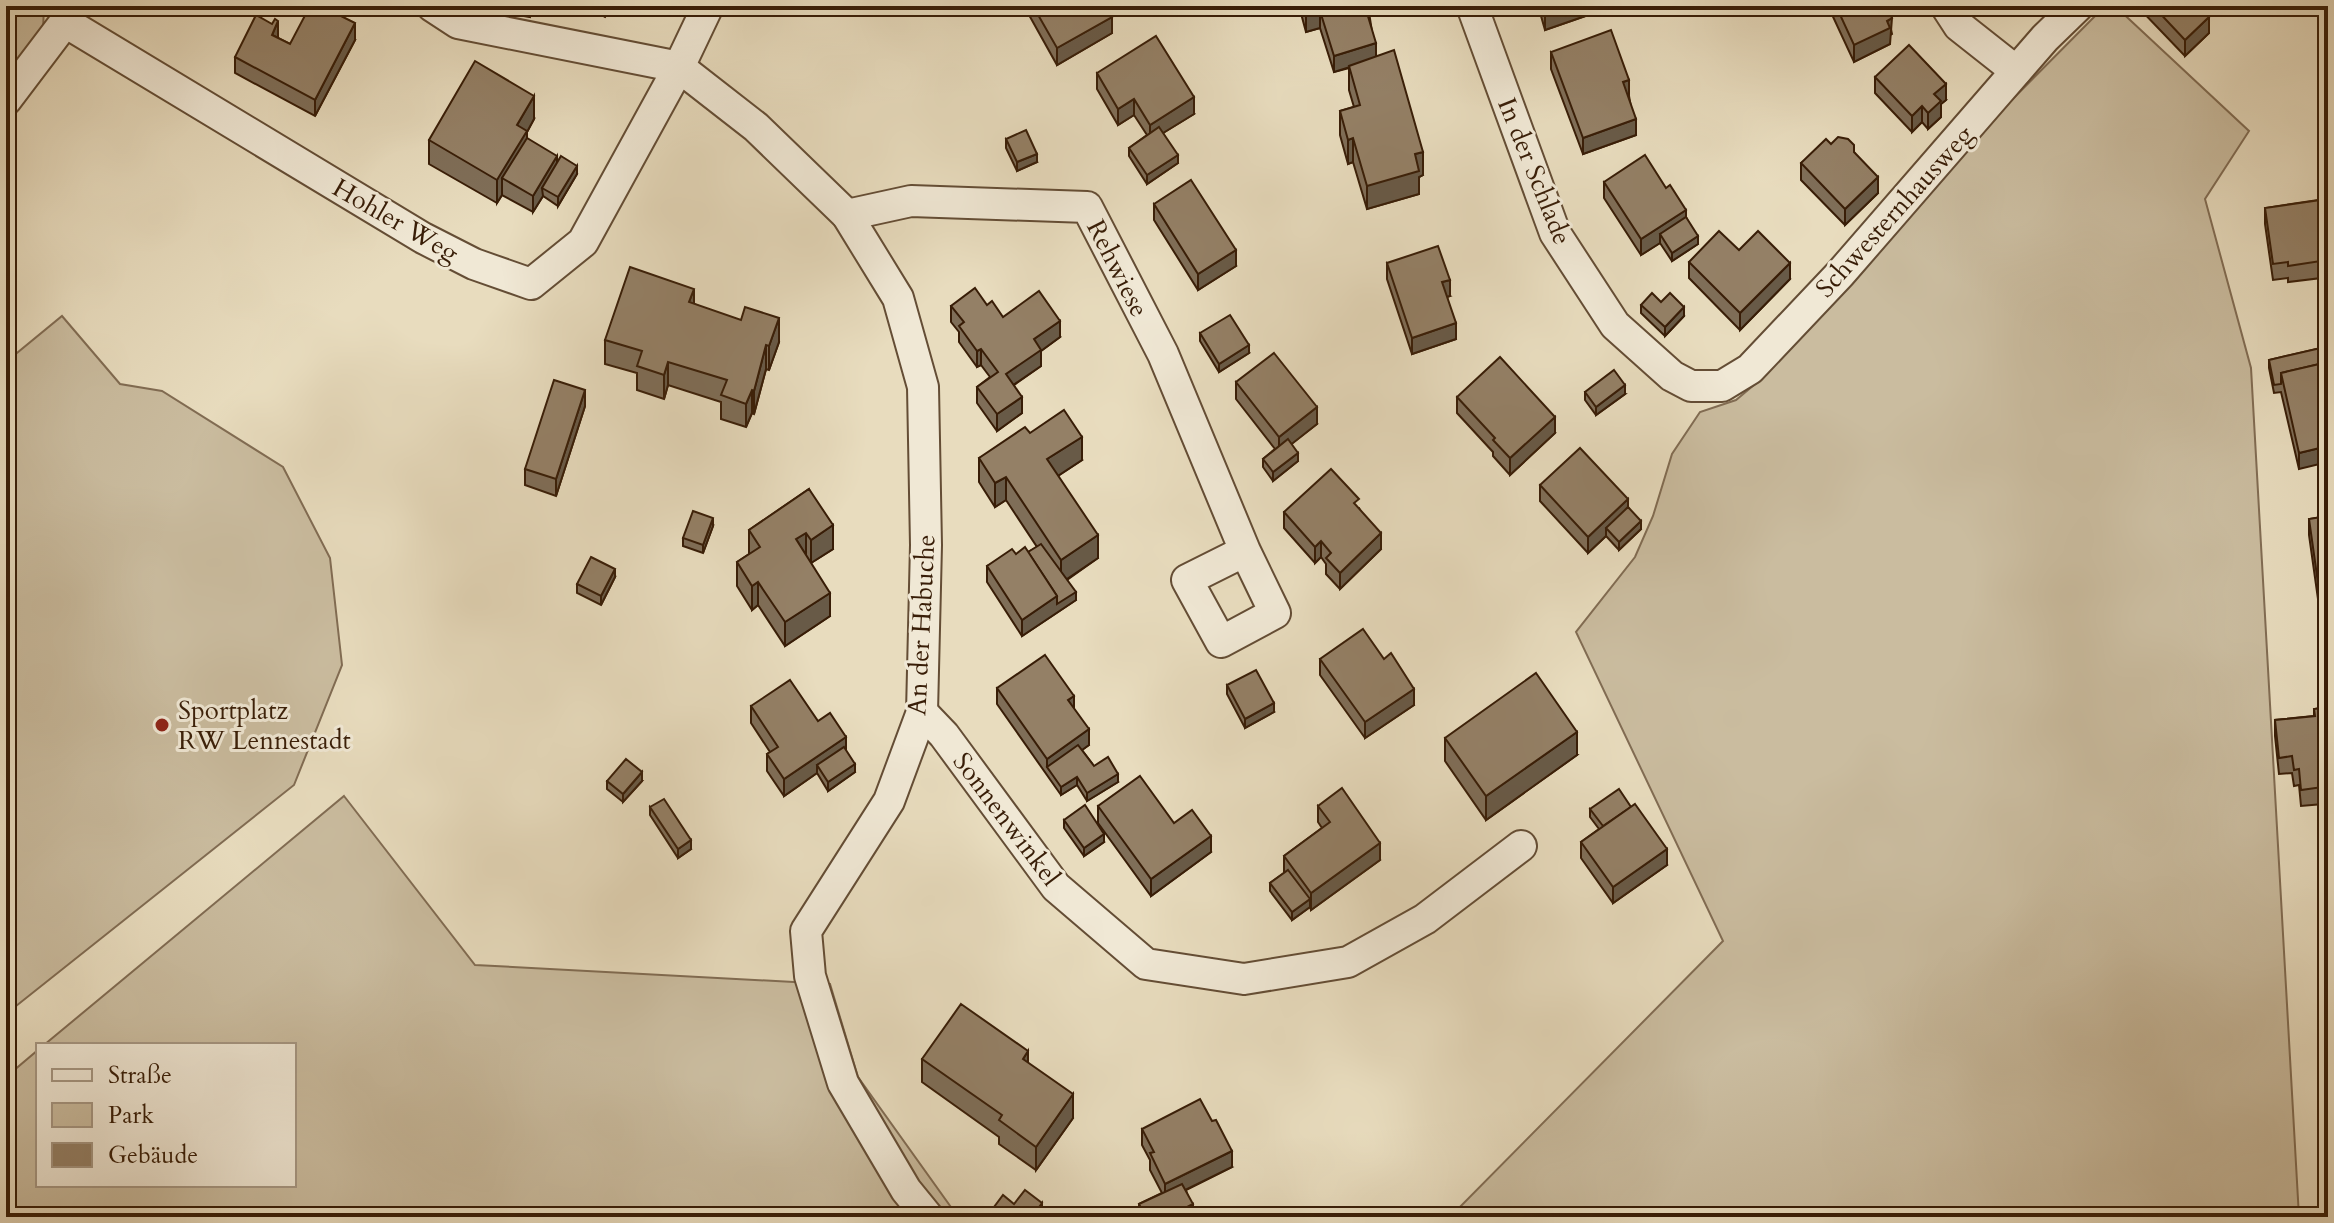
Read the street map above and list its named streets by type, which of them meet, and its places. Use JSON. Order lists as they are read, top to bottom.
{
  "streets": {
    "street": [
      "In der Schlade",
      "Schwesternhausweg",
      "Hohler Weg",
      "Rehwiese",
      "An der Habuche",
      "Sonnenwinkel"
    ]
  },
  "crossings": [
    ["In der Schlade", "Schwesternhausweg"],
    ["Hohler Weg", "An der Habuche"],
    ["Rehwiese", "An der Habuche"],
    ["An der Habuche", "Sonnenwinkel"]
  ],
  "places": ["Sportplatz RW Lennestadt"],
  "legend": ["Straße", "Park", "Gebäude"]
}
